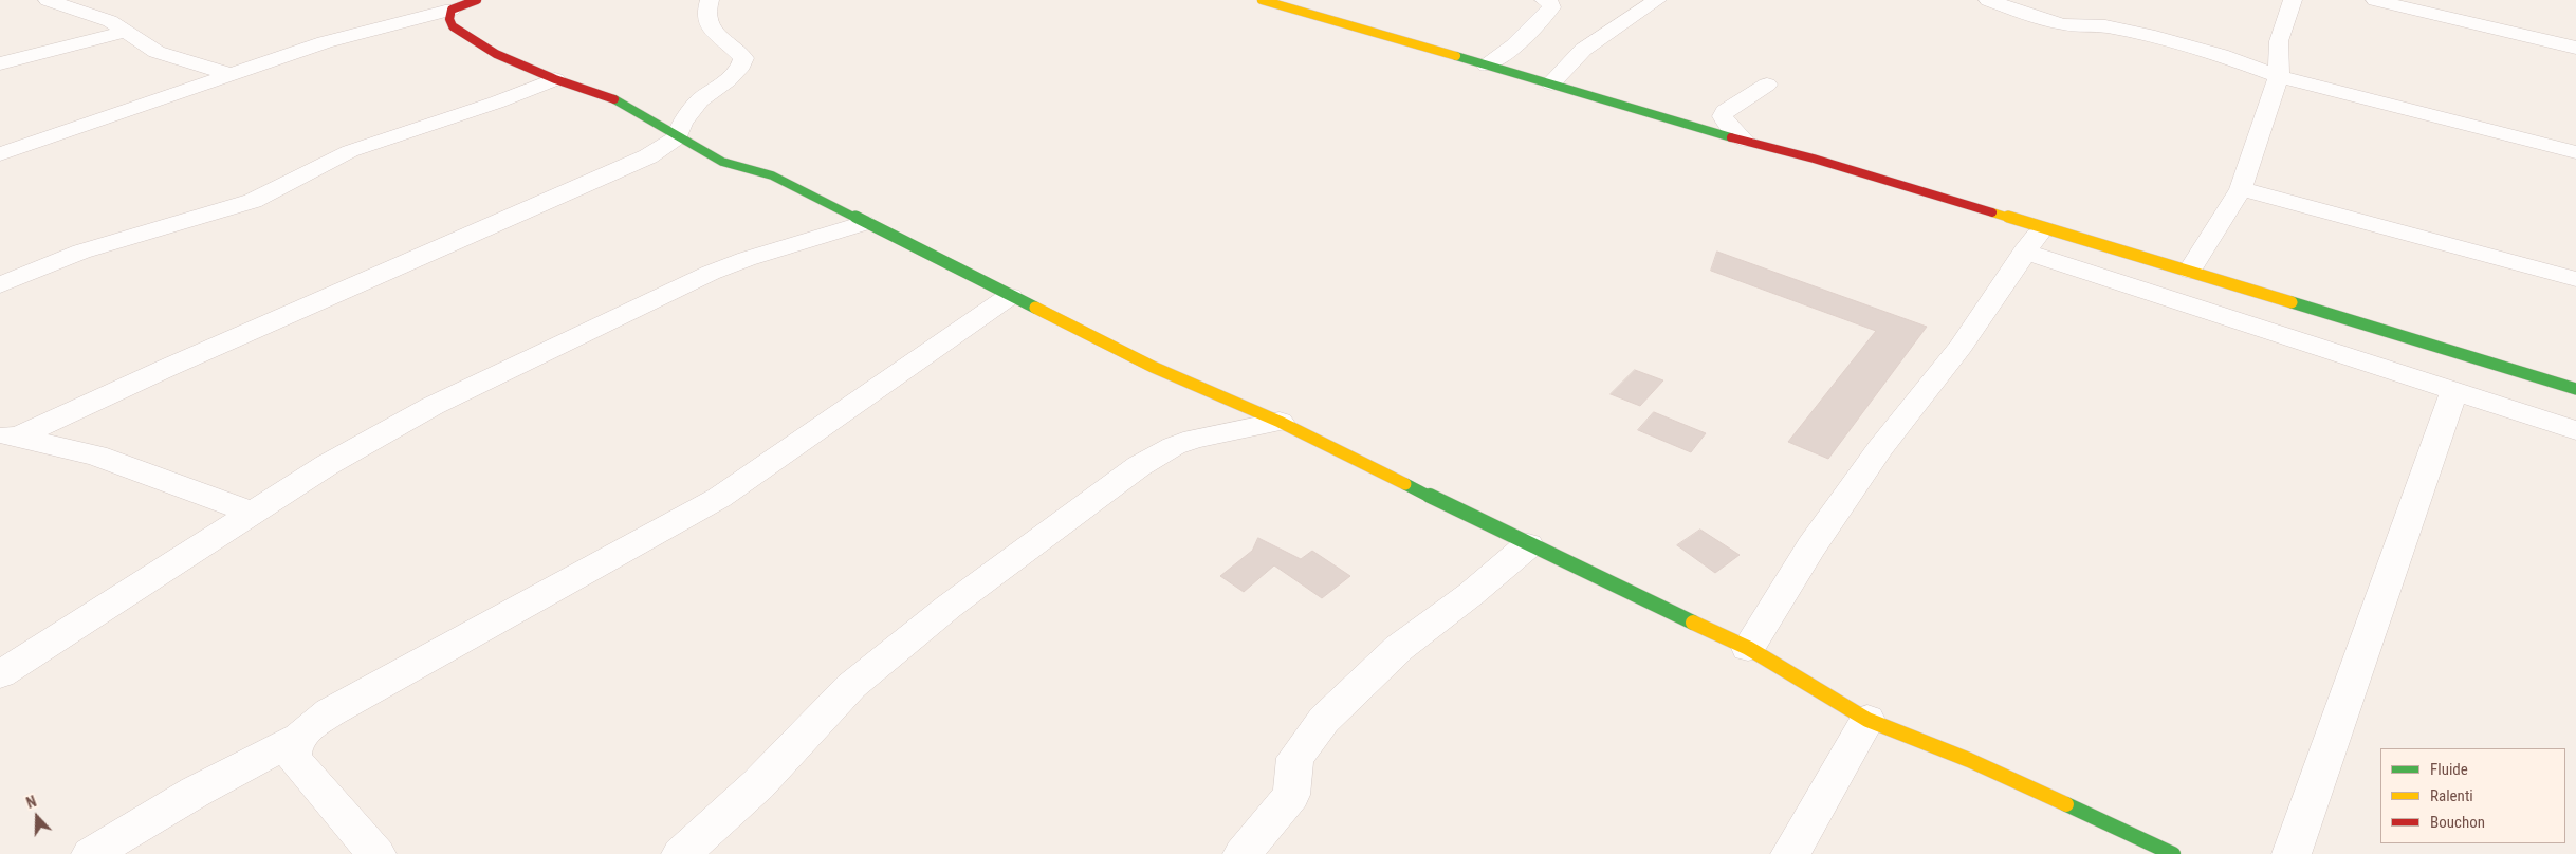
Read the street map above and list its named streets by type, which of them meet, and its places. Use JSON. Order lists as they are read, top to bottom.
{
  "legend": ["Fluide", "Ralenti", "Bouchon"],
  "north": "top"
}
